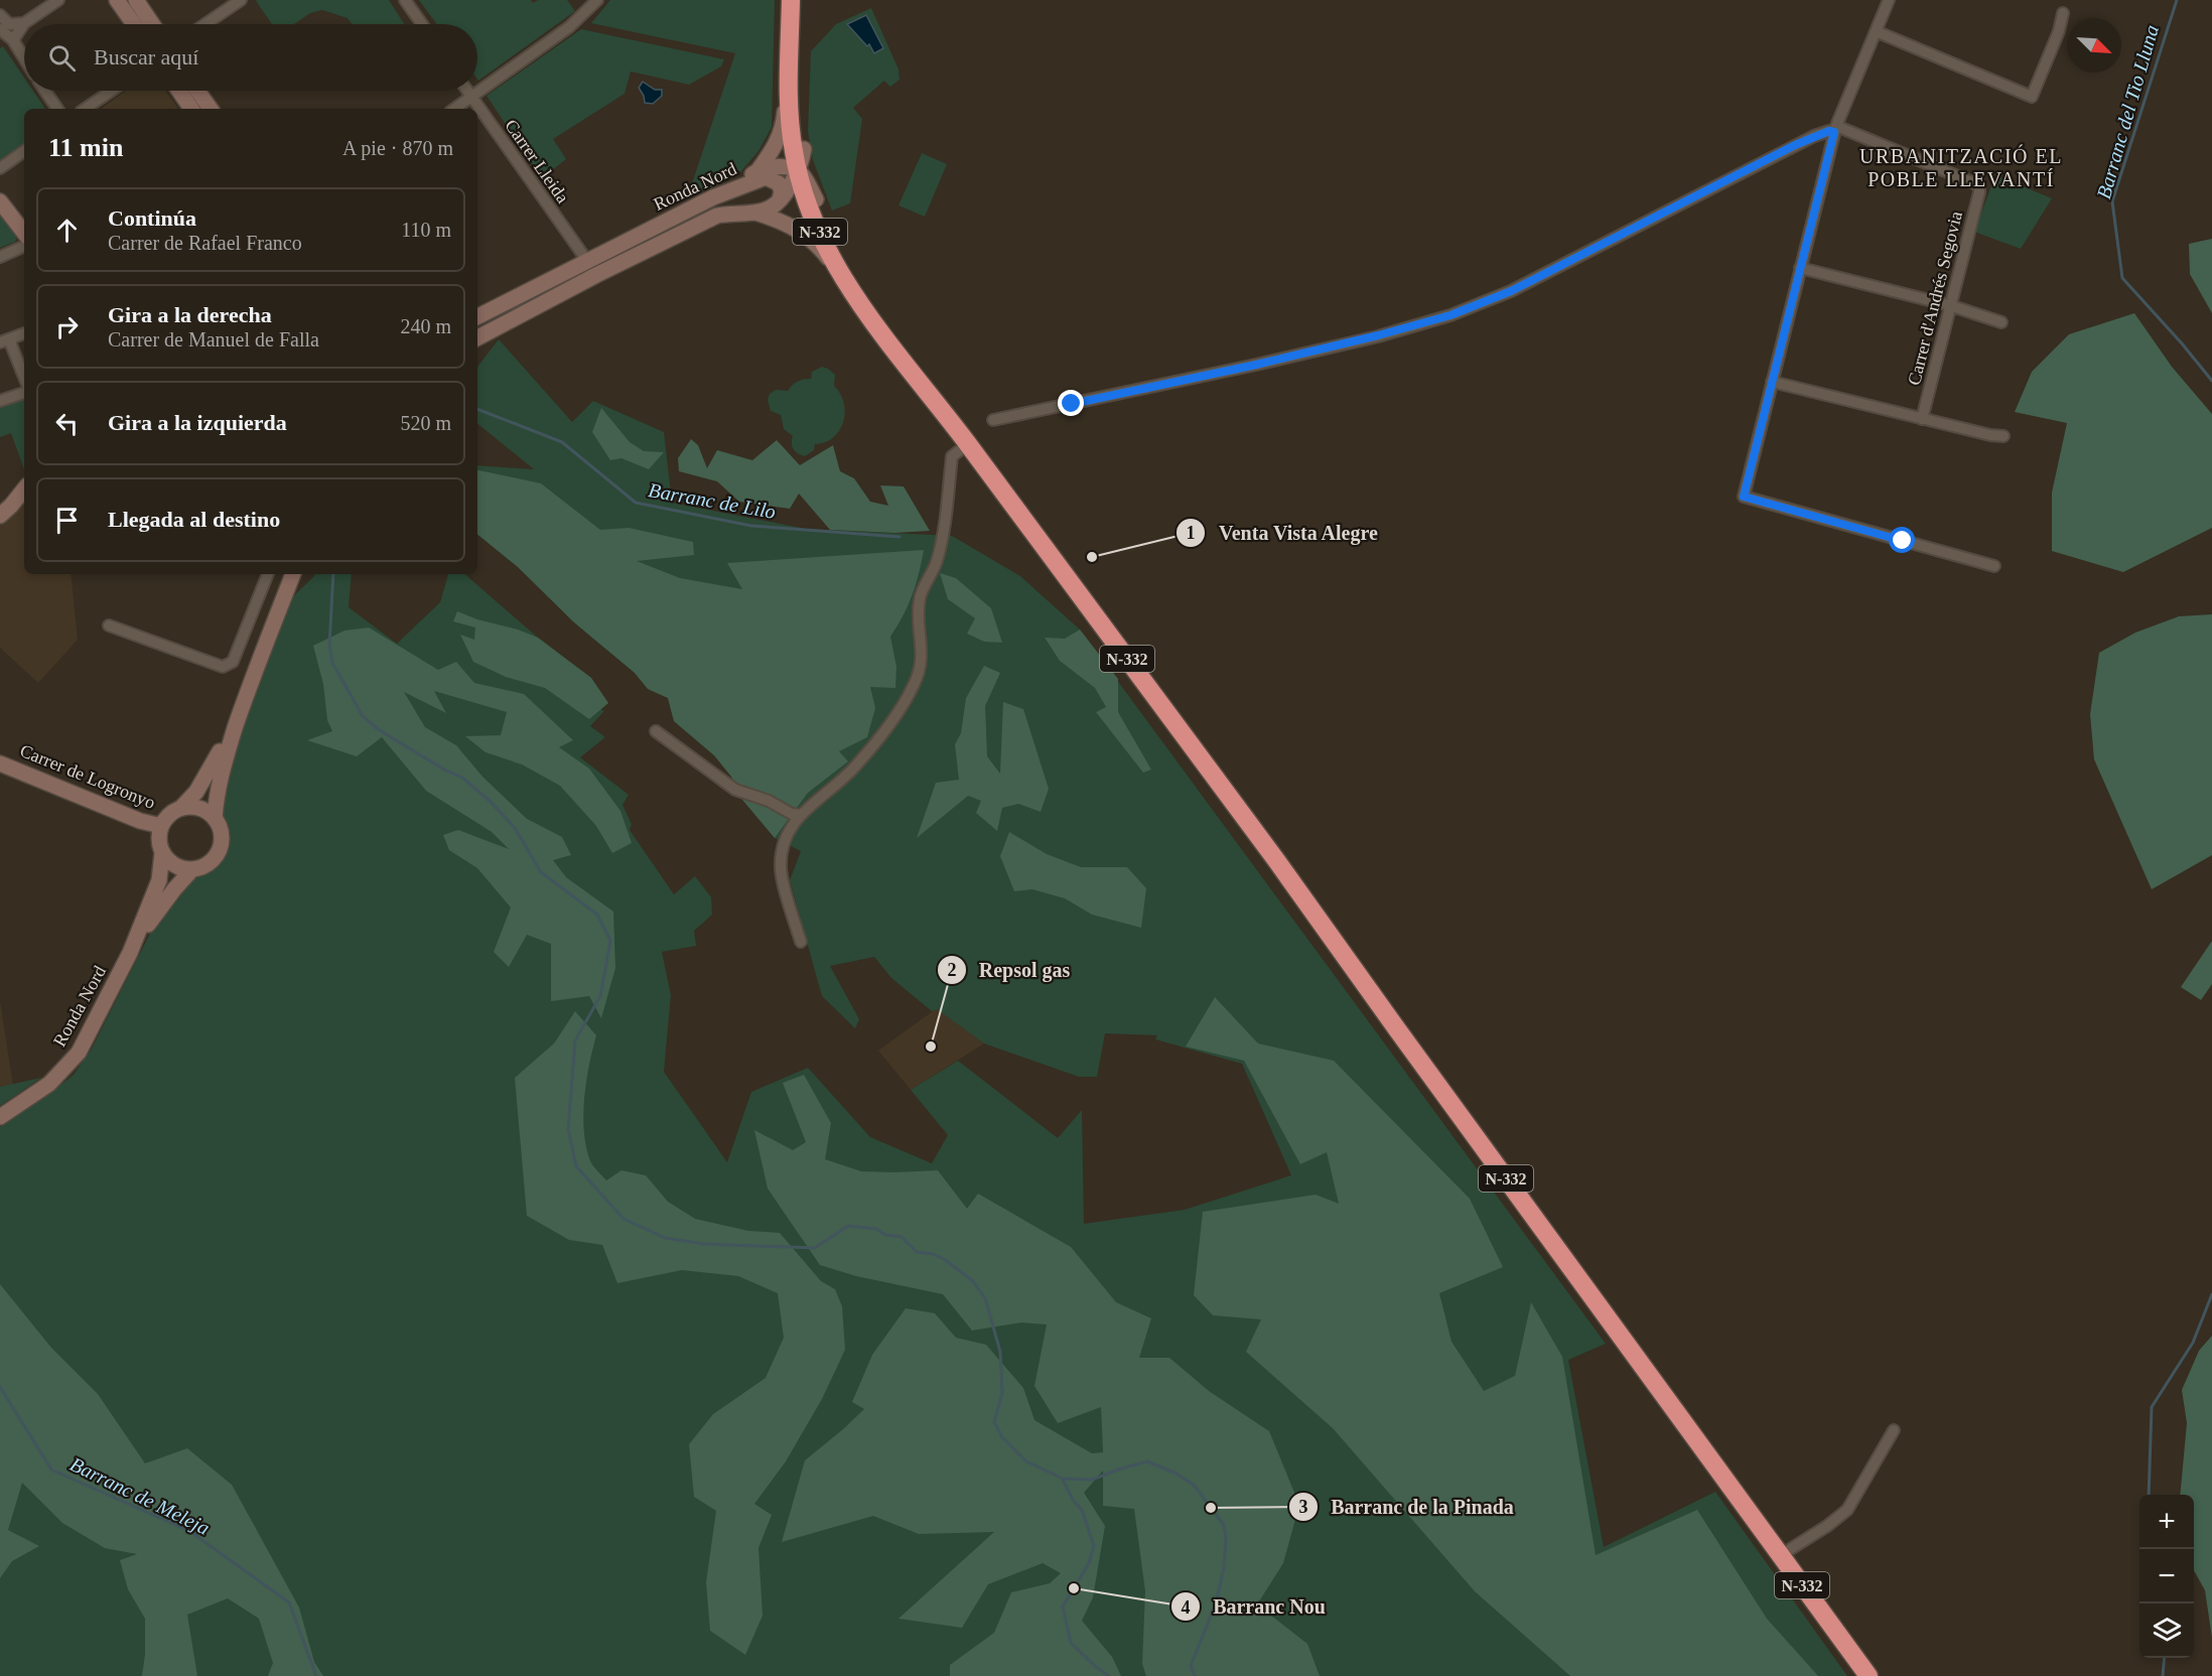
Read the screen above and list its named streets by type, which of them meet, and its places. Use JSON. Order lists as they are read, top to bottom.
{
  "streets": {
    "highway": ["N-332"],
    "main road": ["Ronda Nord", "Carrer de Logronyo"],
    "street": ["Carrer Lleida", "Carrer d'Andrés Segovia"]
  },
  "crossings": [
    ["Carrer Lleida", "Ronda Nord"],
    ["Ronda Nord", "Carrer de Logronyo"]
  ],
  "districts": ["URBANITZACIÓ EL POBLE LLEVANTÍ"],
  "water": ["Barranc del Tio Lluna", "Barranc de Lilo", "Barranc de Meleja"],
  "places": [
    "Venta Vista Alegre",
    "Repsol gas",
    "Barranc de la Pinada",
    "Barranc Nou"
  ],
  "north": "bottom right",
  "page": {
    "search": "Buscar aquí",
    "heading": ["11 min", "A pie · 870 m"],
    "list": [
      ["Continúa", "Carrer de Rafael Franco", "110 m"],
      ["Gira a la derecha", "Carrer de Manuel de Falla", "240 m"],
      ["Gira a la izquierda", "520 m"],
      "Llegada al destino"
    ],
    "map_buttons": ["+", "−"]
  }
}
